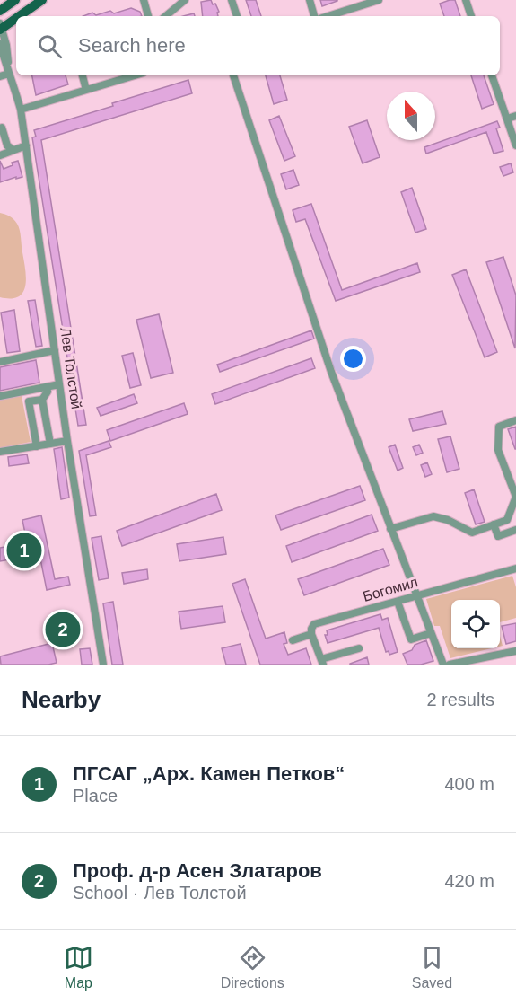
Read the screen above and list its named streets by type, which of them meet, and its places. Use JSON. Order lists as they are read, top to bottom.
{
  "streets": {
    "street": ["Лев Толстой", "Богомил"]
  },
  "north": "top",
  "page": {
    "search": "Search here",
    "pins": ["1", "2"],
    "heading": ["Nearby", "2 results"],
    "list": [
      {
        "mark": "1",
        "name": "ПГСАГ „Арх. Камен Петков“",
        "note": "Place",
        "value": "400 m"
      },
      {
        "mark": "2",
        "name": "Проф. д-р Асен Златаров",
        "note": "School · Лев Толстой",
        "value": "420 m"
      }
    ],
    "nav": ["Map", "Directions", "Saved"]
  }
}
